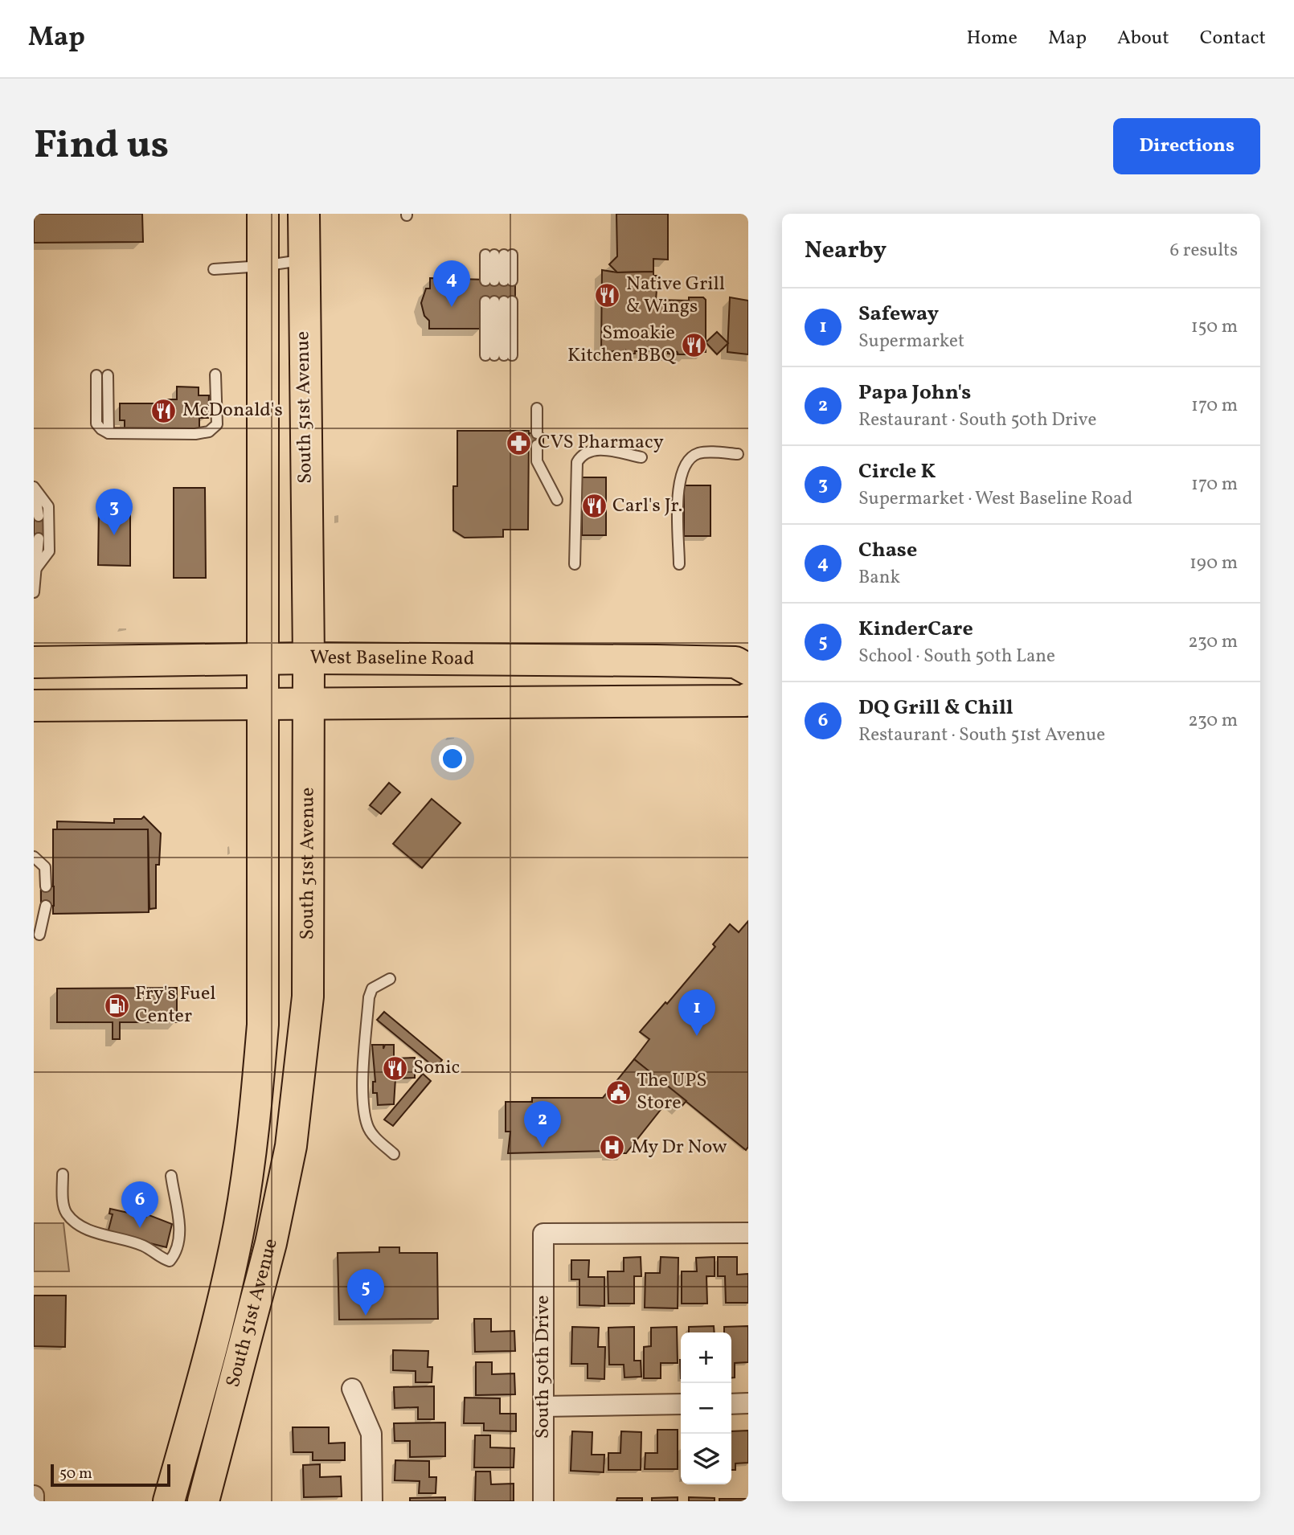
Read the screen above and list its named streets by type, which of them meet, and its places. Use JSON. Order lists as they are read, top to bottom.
{
  "streets": {
    "main road": ["South 51st Avenue", "West Baseline Road"],
    "street": ["South 50th Drive"]
  },
  "crossings": [
    ["South 51st Avenue", "West Baseline Road"]
  ],
  "places": {
    "restaurant": [
      "Native Grill & Wings",
      "Smoakie Kitchen BBQ",
      "McDonald's",
      "Carl's Jr.",
      "Sonic"
    ],
    "pharmacy": ["CVS Pharmacy"],
    "fuel station": ["Fry's Fuel Center"],
    "public building": ["The UPS Store"],
    "hospital": ["My Dr Now"]
  },
  "scale_bar": "50 m",
  "page": {
    "header": "Map",
    "nav": [
      "Home",
      "Map",
      "About",
      "Contact"
    ],
    "buttons": "Directions",
    "title": "Find us",
    "heading": ["Nearby", "6 results"],
    "pins": [
      "4",
      "3",
      "1",
      "2",
      "6",
      "5"
    ],
    "list": [
      {
        "mark": "1",
        "name": "Safeway",
        "note": "Supermarket",
        "value": "150 m"
      },
      {
        "mark": "2",
        "name": "Papa John's",
        "note": "Restaurant · South 50th Drive",
        "value": "170 m"
      },
      {
        "mark": "3",
        "name": "Circle K",
        "note": "Supermarket · West Baseline Road",
        "value": "170 m"
      },
      {
        "mark": "4",
        "name": "Chase",
        "note": "Bank",
        "value": "190 m"
      },
      {
        "mark": "5",
        "name": "KinderCare",
        "note": "School · South 50th Lane",
        "value": "230 m"
      },
      {
        "mark": "6",
        "name": "DQ Grill & Chill",
        "note": "Restaurant · South 51st Avenue",
        "value": "230 m"
      }
    ],
    "map_buttons": ["+", "−"],
    "scale": "50 m"
  }
}
